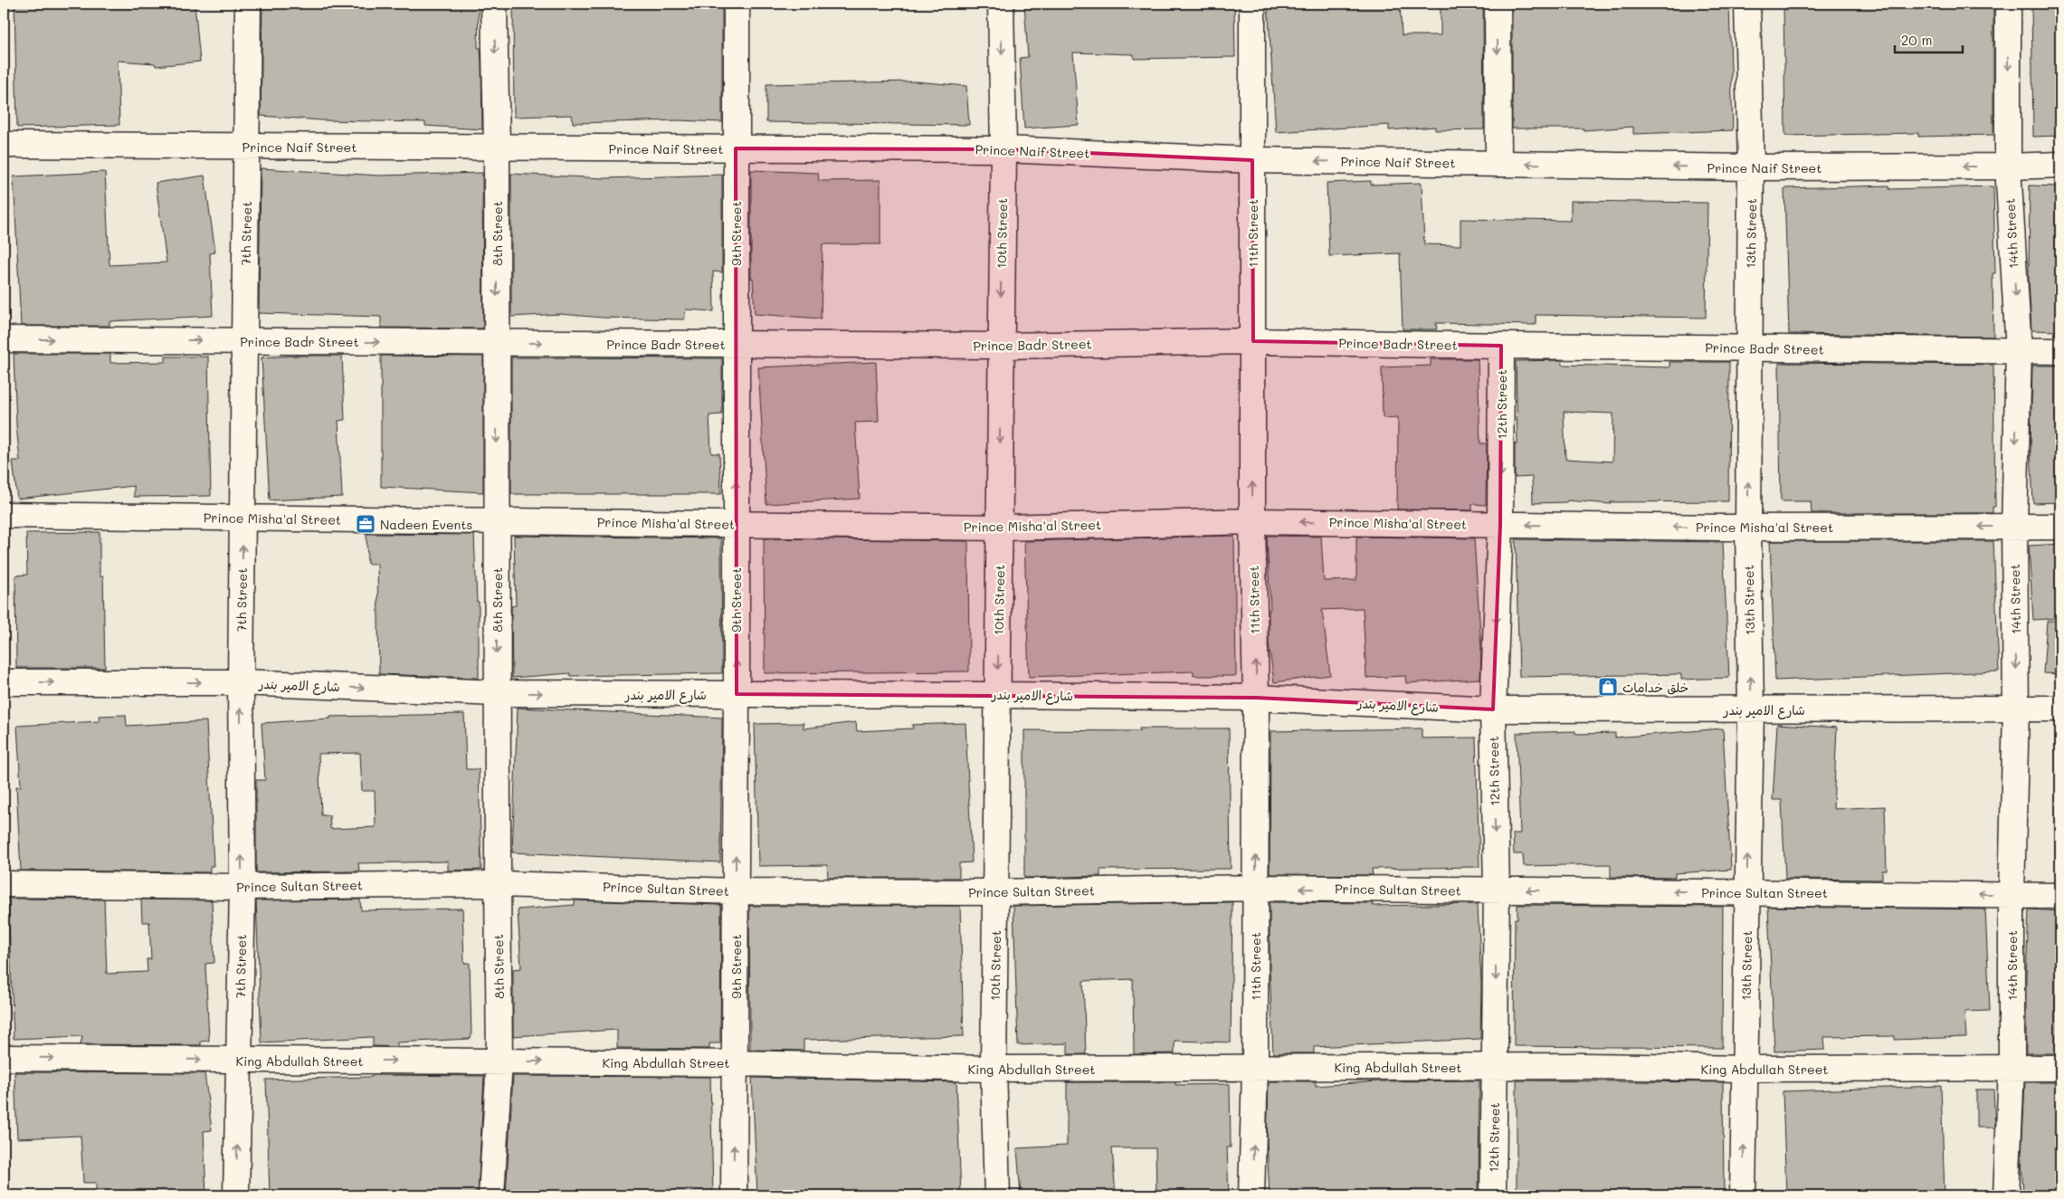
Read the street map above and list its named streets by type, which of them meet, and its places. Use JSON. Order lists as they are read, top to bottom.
{
  "streets": {
    "street": [
      "Prince Naif Street",
      "7th Street",
      "8th Street",
      "9th Street",
      "10th Street",
      "11th Street",
      "13th Street",
      "14th Street",
      "Prince Badr Street",
      "12th Street",
      "Prince Misha'al Street",
      "شارع الامير بندر",
      "Prince Sultan Street",
      "King Abdullah Street"
    ]
  },
  "crossings": [
    ["Prince Naif Street", "7th Street"],
    ["Prince Naif Street", "8th Street"],
    ["Prince Naif Street", "9th Street"],
    ["Prince Naif Street", "10th Street"],
    ["Prince Naif Street", "11th Street"],
    ["Prince Naif Street", "13th Street"],
    ["Prince Naif Street", "14th Street"],
    ["7th Street", "Prince Badr Street"],
    ["7th Street", "Prince Misha'al Street"],
    ["7th Street", "شارع الامير بندر"],
    ["7th Street", "Prince Sultan Street"],
    ["7th Street", "King Abdullah Street"],
    ["8th Street", "Prince Badr Street"],
    ["8th Street", "Prince Misha'al Street"],
    ["8th Street", "شارع الامير بندر"],
    ["8th Street", "Prince Sultan Street"],
    ["8th Street", "King Abdullah Street"],
    ["9th Street", "Prince Badr Street"],
    ["9th Street", "Prince Misha'al Street"],
    ["9th Street", "شارع الامير بندر"],
    ["9th Street", "Prince Sultan Street"],
    ["9th Street", "King Abdullah Street"],
    ["10th Street", "Prince Badr Street"],
    ["10th Street", "Prince Misha'al Street"],
    ["10th Street", "شارع الامير بندر"],
    ["10th Street", "Prince Sultan Street"],
    ["10th Street", "King Abdullah Street"],
    ["11th Street", "Prince Badr Street"],
    ["11th Street", "Prince Misha'al Street"],
    ["11th Street", "شارع الامير بندر"],
    ["11th Street", "Prince Sultan Street"],
    ["11th Street", "King Abdullah Street"],
    ["13th Street", "Prince Badr Street"],
    ["13th Street", "Prince Misha'al Street"],
    ["13th Street", "شارع الامير بندر"],
    ["13th Street", "Prince Sultan Street"],
    ["13th Street", "King Abdullah Street"],
    ["14th Street", "Prince Badr Street"],
    ["14th Street", "Prince Misha'al Street"],
    ["14th Street", "شارع الامير بندر"],
    ["14th Street", "Prince Sultan Street"],
    ["14th Street", "King Abdullah Street"],
    ["Prince Badr Street", "12th Street"],
    ["12th Street", "Prince Misha'al Street"],
    ["12th Street", "شارع الامير بندر"],
    ["12th Street", "Prince Sultan Street"],
    ["12th Street", "King Abdullah Street"]
  ],
  "one_way": [
    "Prince Naif Street",
    "7th Street",
    "8th Street",
    "9th Street",
    "10th Street",
    "11th Street",
    "13th Street",
    "14th Street",
    "Prince Badr Street",
    "12th Street",
    "Prince Misha'al Street",
    "شارع الامير بندر",
    "Prince Sultan Street",
    "King Abdullah Street"
  ],
  "places": {
    "office": ["Nadeen Events"],
    "shop": ["خلق خدامات"]
  },
  "scale_bar": "20 m"
}
